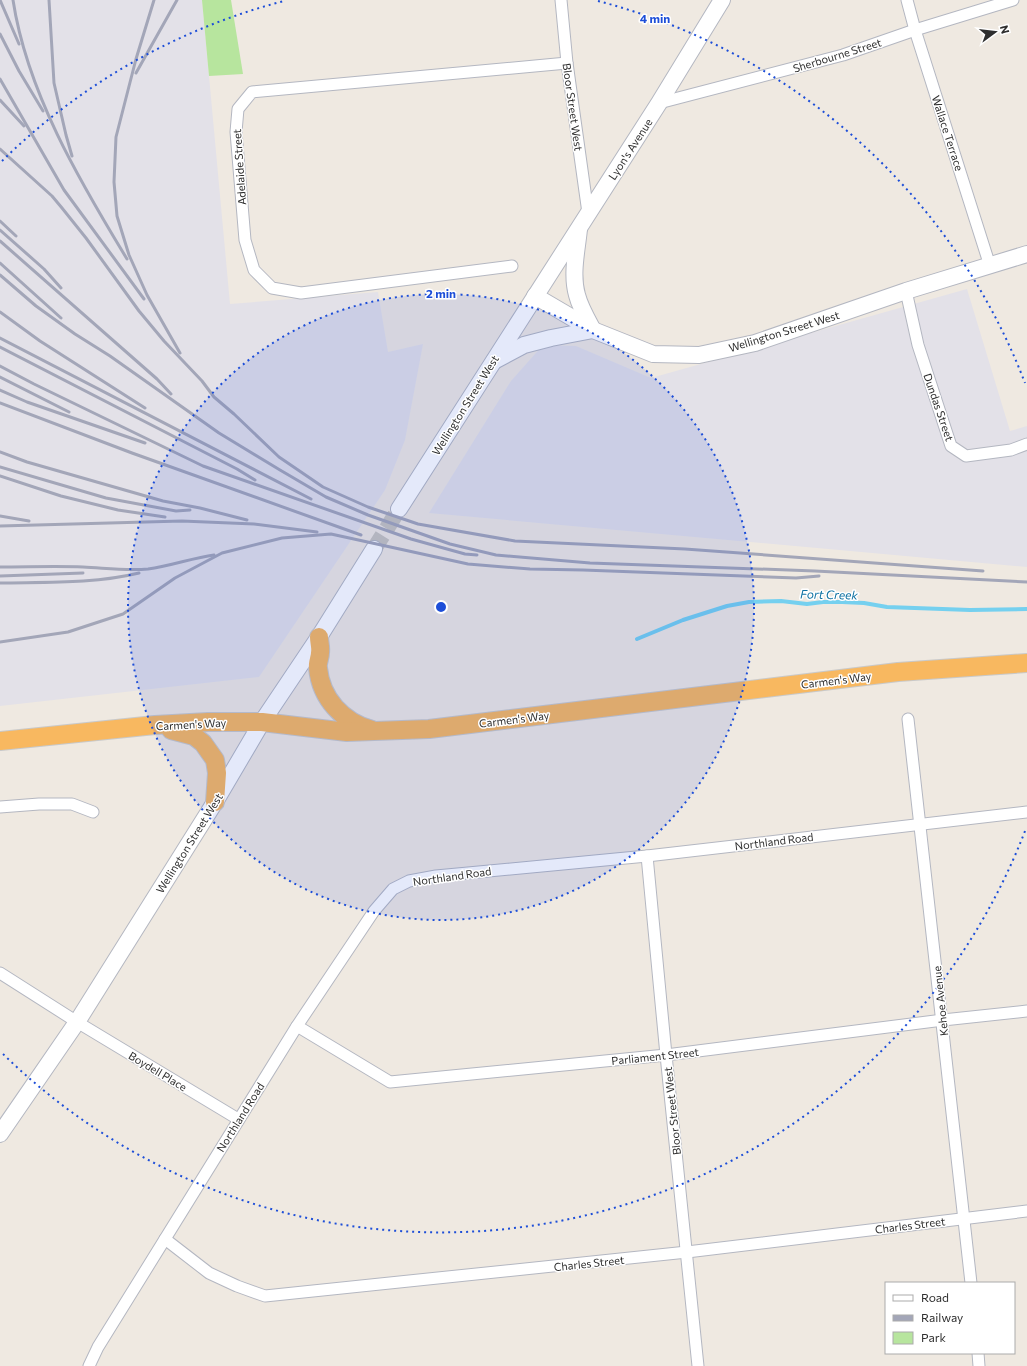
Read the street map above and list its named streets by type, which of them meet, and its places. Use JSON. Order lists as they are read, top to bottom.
{
  "streets": {
    "highway": ["Carmen's Way"],
    "main road": ["Lyon's Avenue", "Wellington Street West"],
    "street": [
      "Sherbourne Street",
      "Bloor Street West",
      "Wallace Terrace",
      "Adelaide Street",
      "Dundas Street",
      "Northland Road",
      "Kehoe Avenue",
      "Parliament Street",
      "Boydell Place",
      "Charles Street"
    ]
  },
  "crossings": [
    ["Sherbourne Street", "Wallace Terrace"],
    ["Sherbourne Street", "Lyon's Avenue"],
    ["Bloor Street West", "Lyon's Avenue"],
    ["Bloor Street West", "Adelaide Street"],
    ["Bloor Street West", "Northland Road"],
    ["Bloor Street West", "Parliament Street"],
    ["Bloor Street West", "Charles Street"],
    ["Wallace Terrace", "Wellington Street West"],
    ["Lyon's Avenue", "Wellington Street West"],
    ["Wellington Street West", "Dundas Street"],
    ["Wellington Street West", "Carmen's Way"],
    ["Wellington Street West", "Boydell Place"],
    ["Northland Road", "Kehoe Avenue"],
    ["Northland Road", "Parliament Street"],
    ["Northland Road", "Boydell Place"],
    ["Northland Road", "Charles Street"],
    ["Kehoe Avenue", "Parliament Street"],
    ["Kehoe Avenue", "Charles Street"]
  ],
  "water": ["Fort Creek"],
  "legend": ["Road", "Railway", "Park"],
  "north": "right",
  "rings": ["4 min", "2 min"]
}
